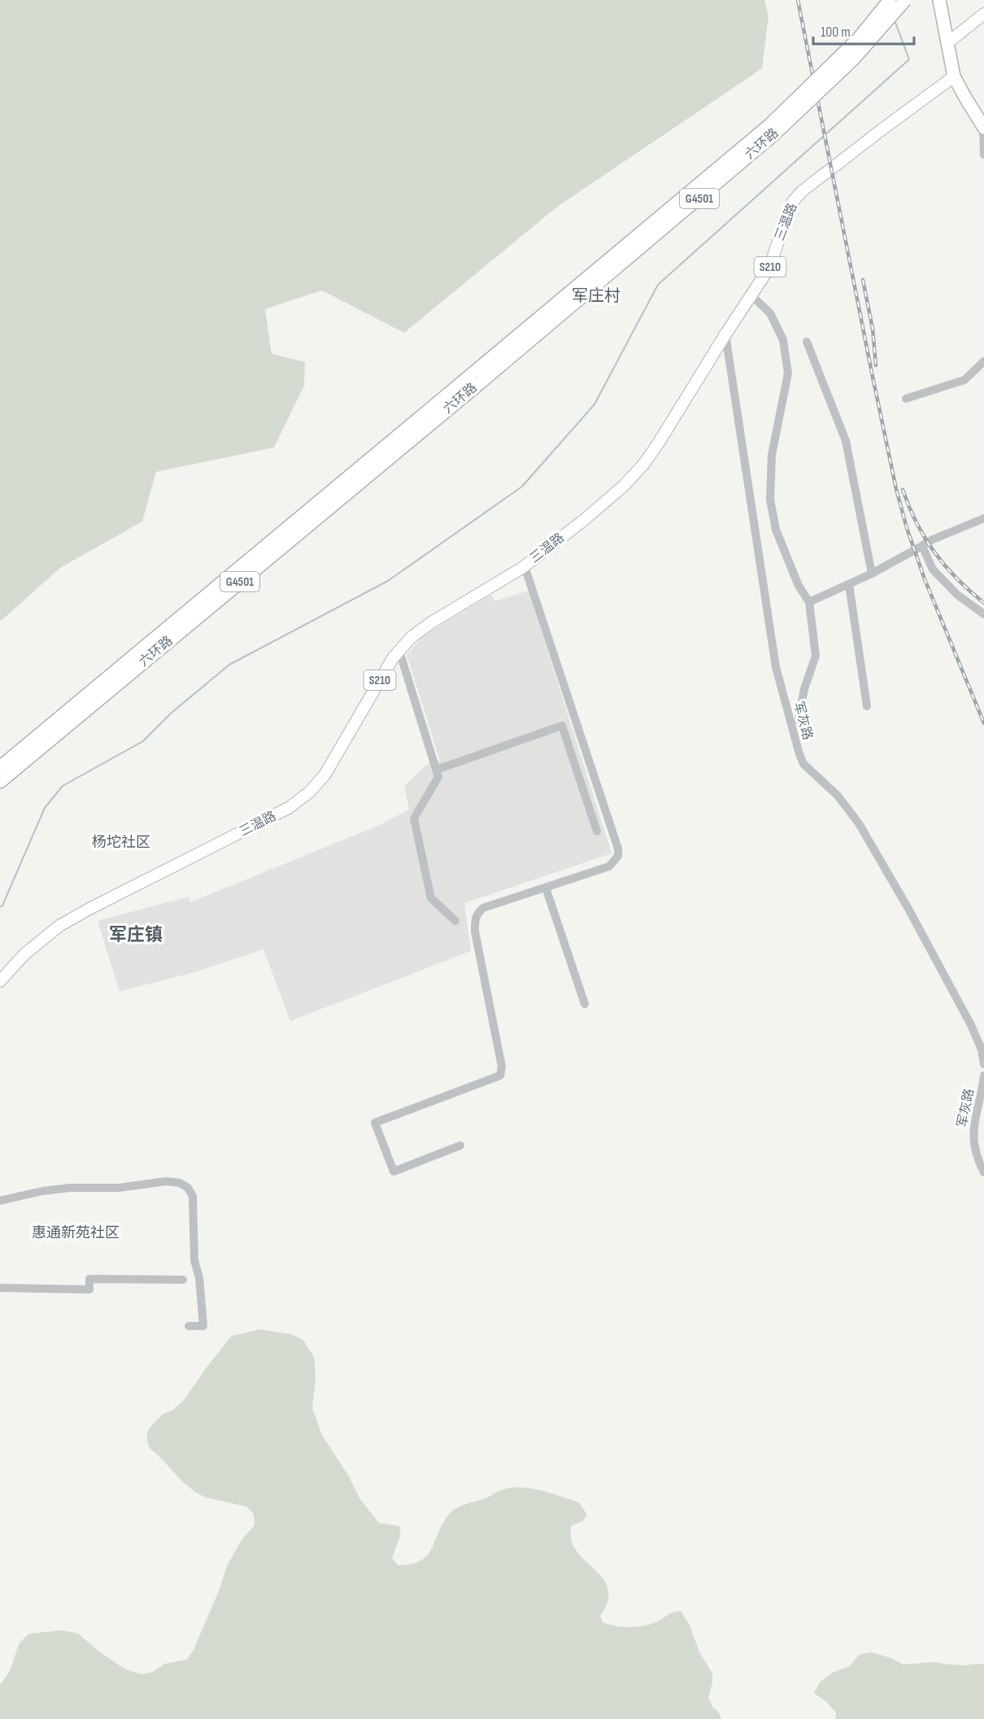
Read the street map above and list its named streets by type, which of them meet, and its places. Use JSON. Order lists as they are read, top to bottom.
{
  "streets": {
    "highway": ["六环路", "G4501"],
    "main road": ["三温路", "S210"],
    "street": ["军灰路"]
  },
  "crossings": [
    ["三温路", "军灰路"]
  ],
  "districts": [
    "军庄村",
    "杨坨社区",
    "军庄镇",
    "惠通新苑社区"
  ],
  "scale_bar": "100 m"
}
